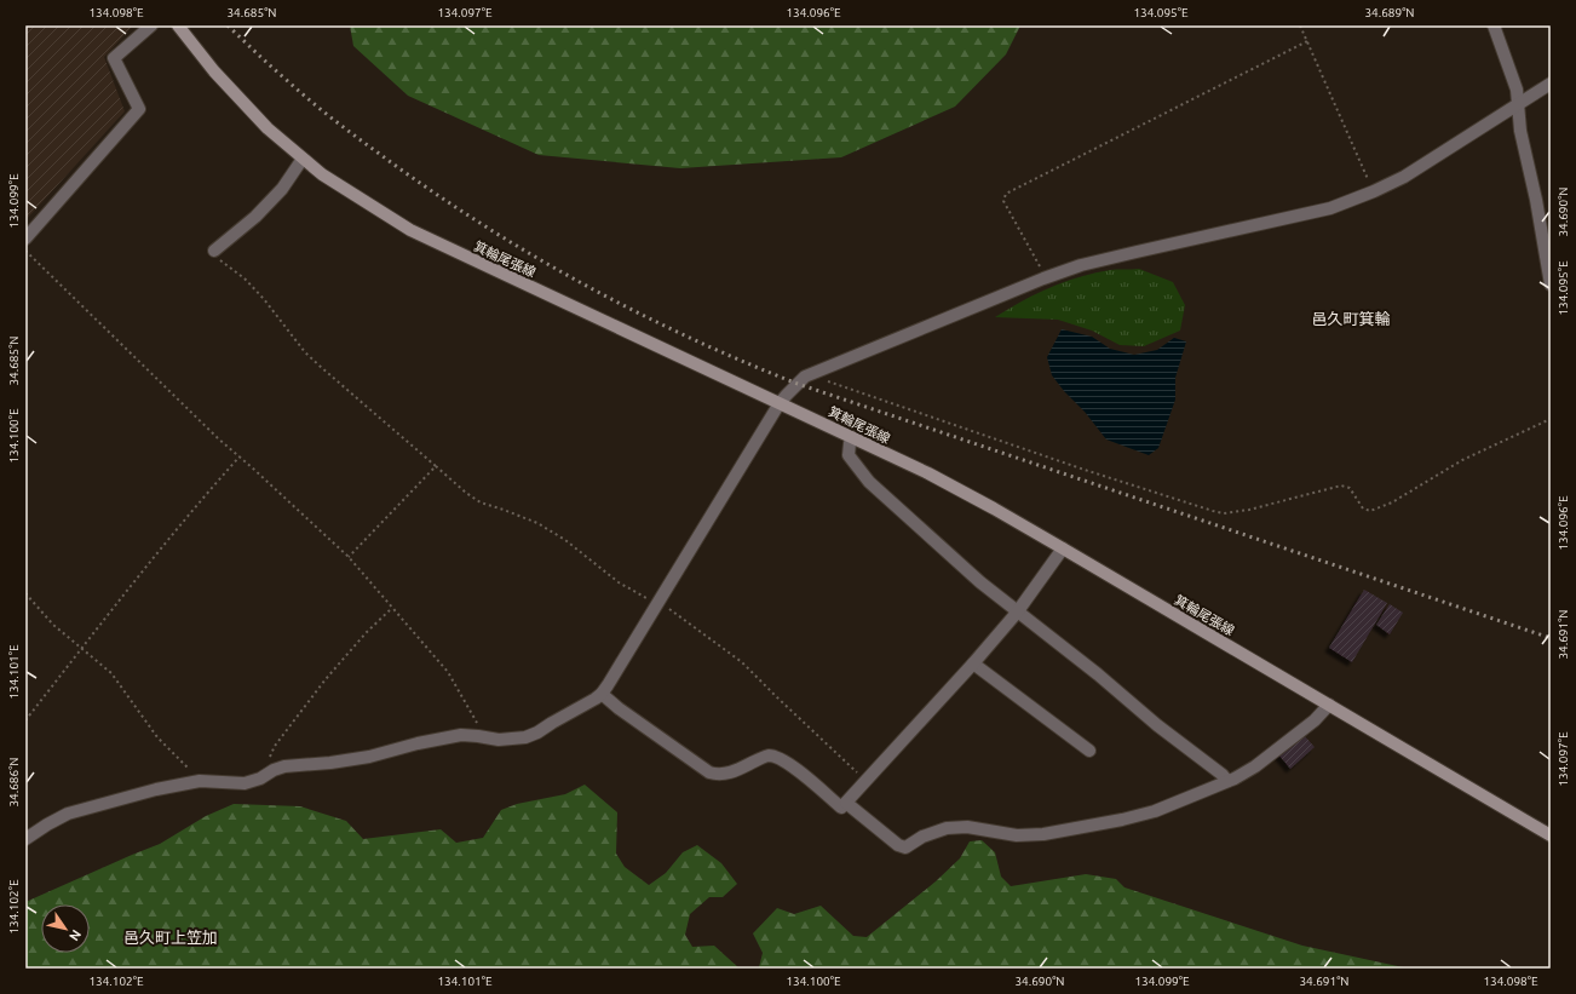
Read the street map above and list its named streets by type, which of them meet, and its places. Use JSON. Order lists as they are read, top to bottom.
{
  "streets": {
    "main road": ["箕輪尾張線"]
  },
  "districts": ["邑久町箕輪", "邑久町上笠加"],
  "north": "bottom right",
  "coordinates": [
    "134.098°E",
    "34.685°N",
    "134.097°E",
    "134.096°E",
    "134.095°E",
    "34.689°N",
    "134.099°E",
    "34.690°N",
    "134.100°E",
    "34.691°N",
    "134.101°E",
    "34.686°N",
    "134.102°E"
  ]
}
